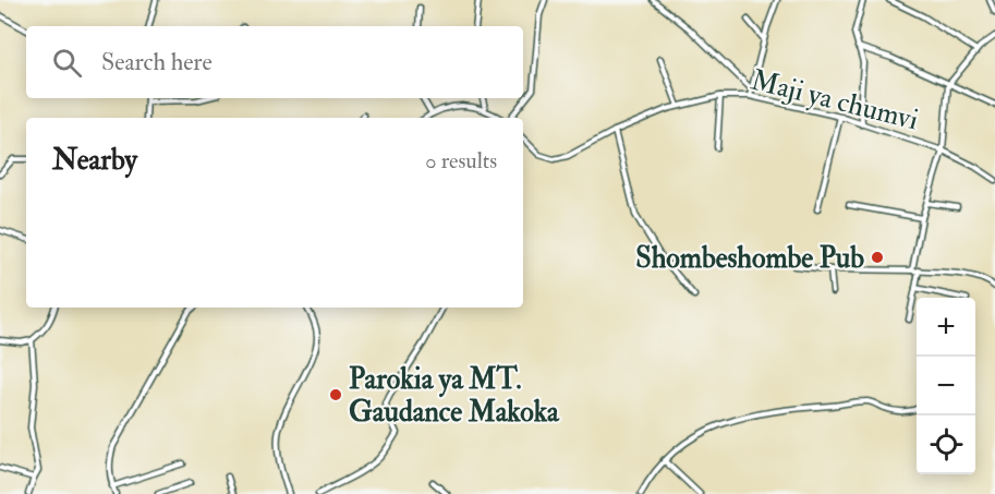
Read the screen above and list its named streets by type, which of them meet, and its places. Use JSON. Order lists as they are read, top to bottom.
{
  "streets": {
    "street": ["Maji ya chumvi"]
  },
  "places": ["Shombeshombe Pub", "Parokia ya MT. Gaudance Makoka"],
  "page": {
    "search": "Search here",
    "heading": ["Nearby", "0 results"],
    "map_buttons": ["+", "−"]
  }
}
